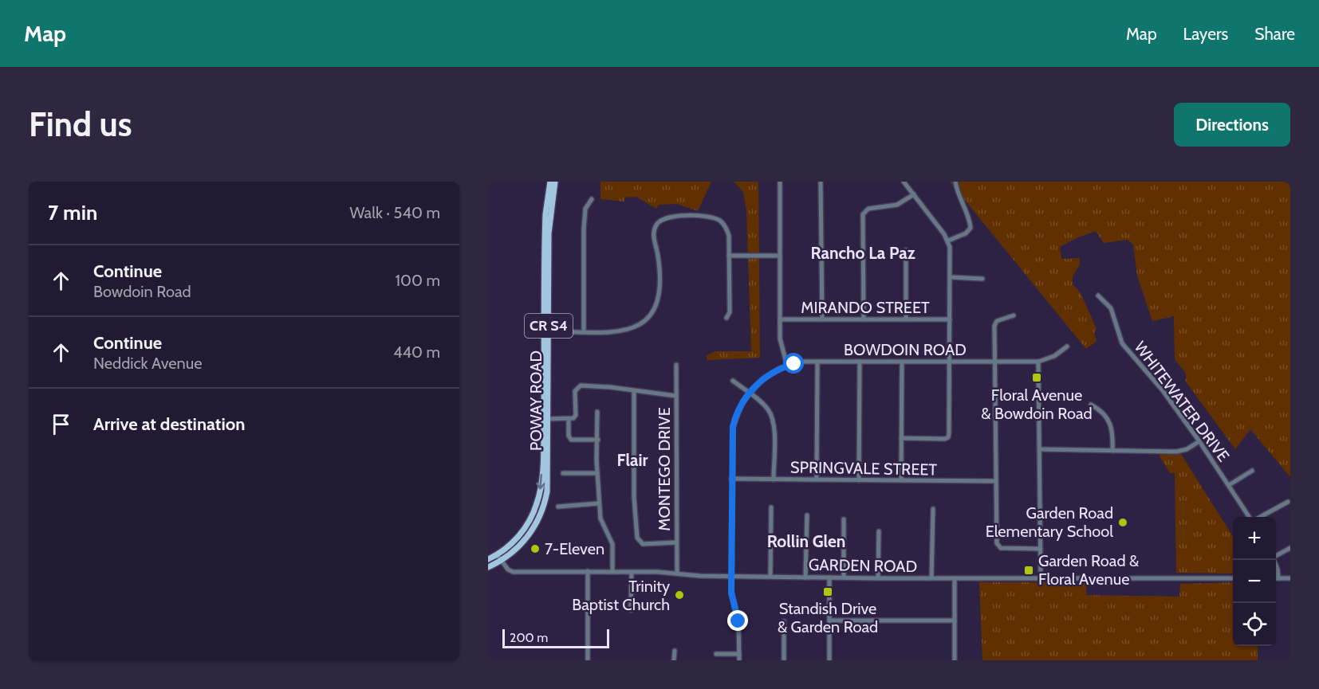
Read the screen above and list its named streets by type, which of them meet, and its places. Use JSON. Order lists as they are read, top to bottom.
{
  "streets": {
    "main road": ["CR S4", "POWAY ROAD"],
    "street": [
      "MIRANDO STREET",
      "BOWDOIN ROAD",
      "WHITEWATER DRIVE",
      "SPRINGVALE STREET",
      "MONTEGO DRIVE",
      "GARDEN ROAD"
    ]
  },
  "crossings": [
    ["BOWDOIN ROAD", "SPRINGVALE STREET"],
    ["BOWDOIN ROAD", "GARDEN ROAD"],
    ["POWAY ROAD", "GARDEN ROAD"],
    ["MONTEGO DRIVE", "GARDEN ROAD"]
  ],
  "districts": ["Rancho La Paz", "Flair", "Rollin Glen"],
  "places": {
    "transit": ["Floral Avenue & Bowdoin Road", "Garden Road & Floral Avenue", "Standish Drive & Garden Road"],
    "other": ["Garden Road Elementary School", "7-Eleven", "Trinity Baptist Church"]
  },
  "scale_bar": "200 m",
  "page": {
    "header": "Map",
    "nav": ["Map", "Layers", "Share"],
    "buttons": "Directions",
    "title": "Find us",
    "heading": ["7 min", "Walk · 540 m"],
    "list": [
      ["Continue", "Bowdoin Road", "100 m"],
      ["Continue", "Neddick Avenue", "440 m"],
      "Arrive at destination"
    ],
    "map_buttons": ["+", "−"],
    "scale": "200 m"
  }
}
